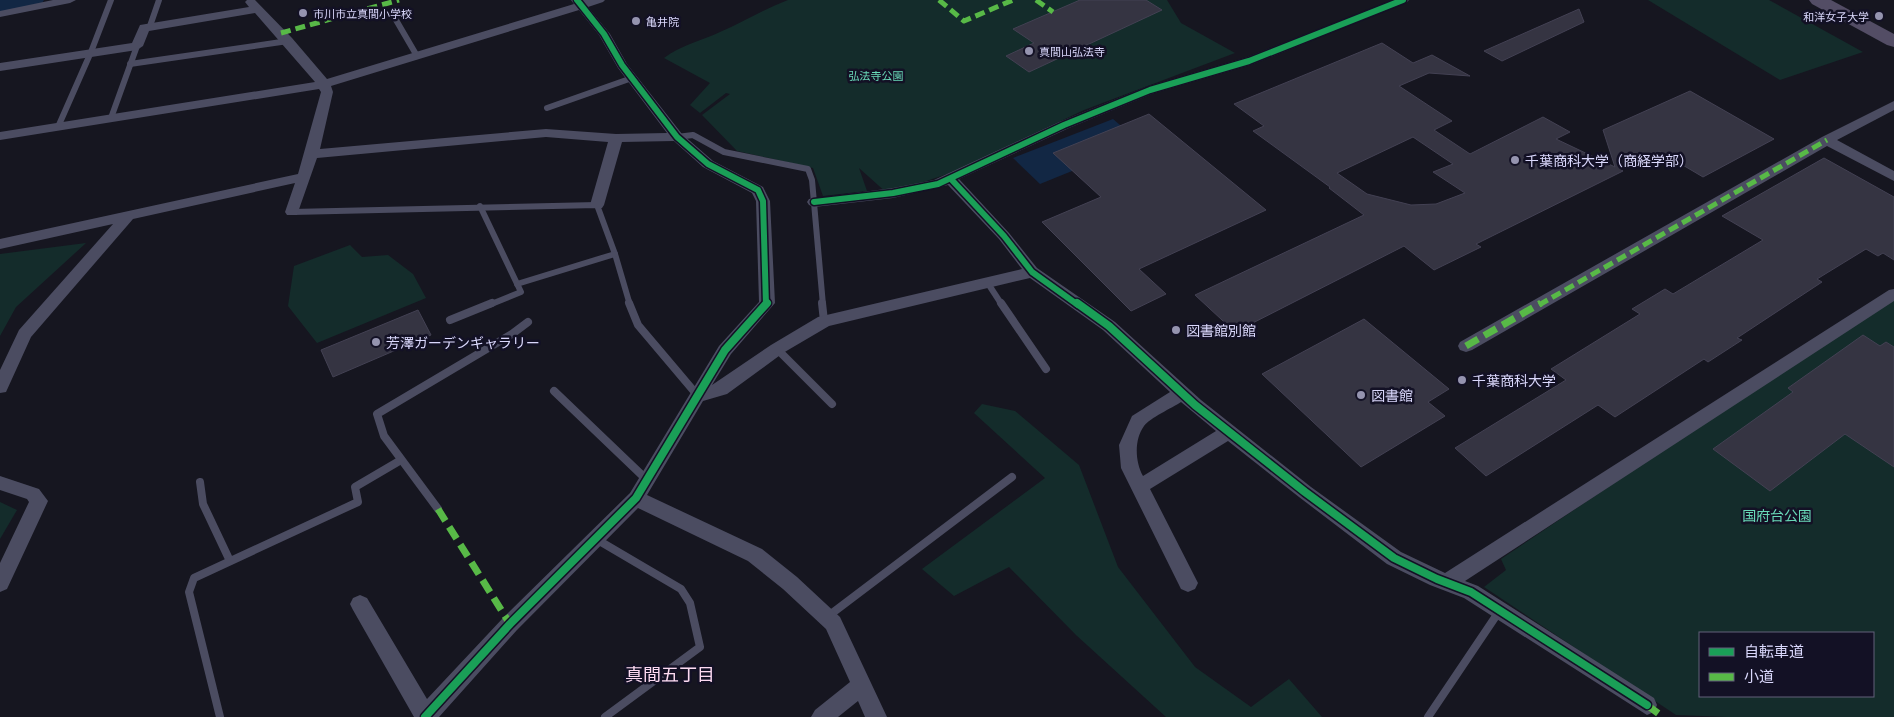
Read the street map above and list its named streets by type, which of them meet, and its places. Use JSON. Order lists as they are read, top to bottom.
{
  "districts": ["真間五丁目"],
  "parks": ["弘法寺公園", "国府台公園"],
  "places": [
    "市川市立真間小学校",
    "和洋女子大学",
    "亀井院",
    "真間山弘法寺",
    "千葉商科大学（商経学部）",
    "図書館別館",
    "芳澤ガーデンギャラリー",
    "千葉商科大学",
    "図書館"
  ],
  "legend": ["自転車道", "小道"]
}
